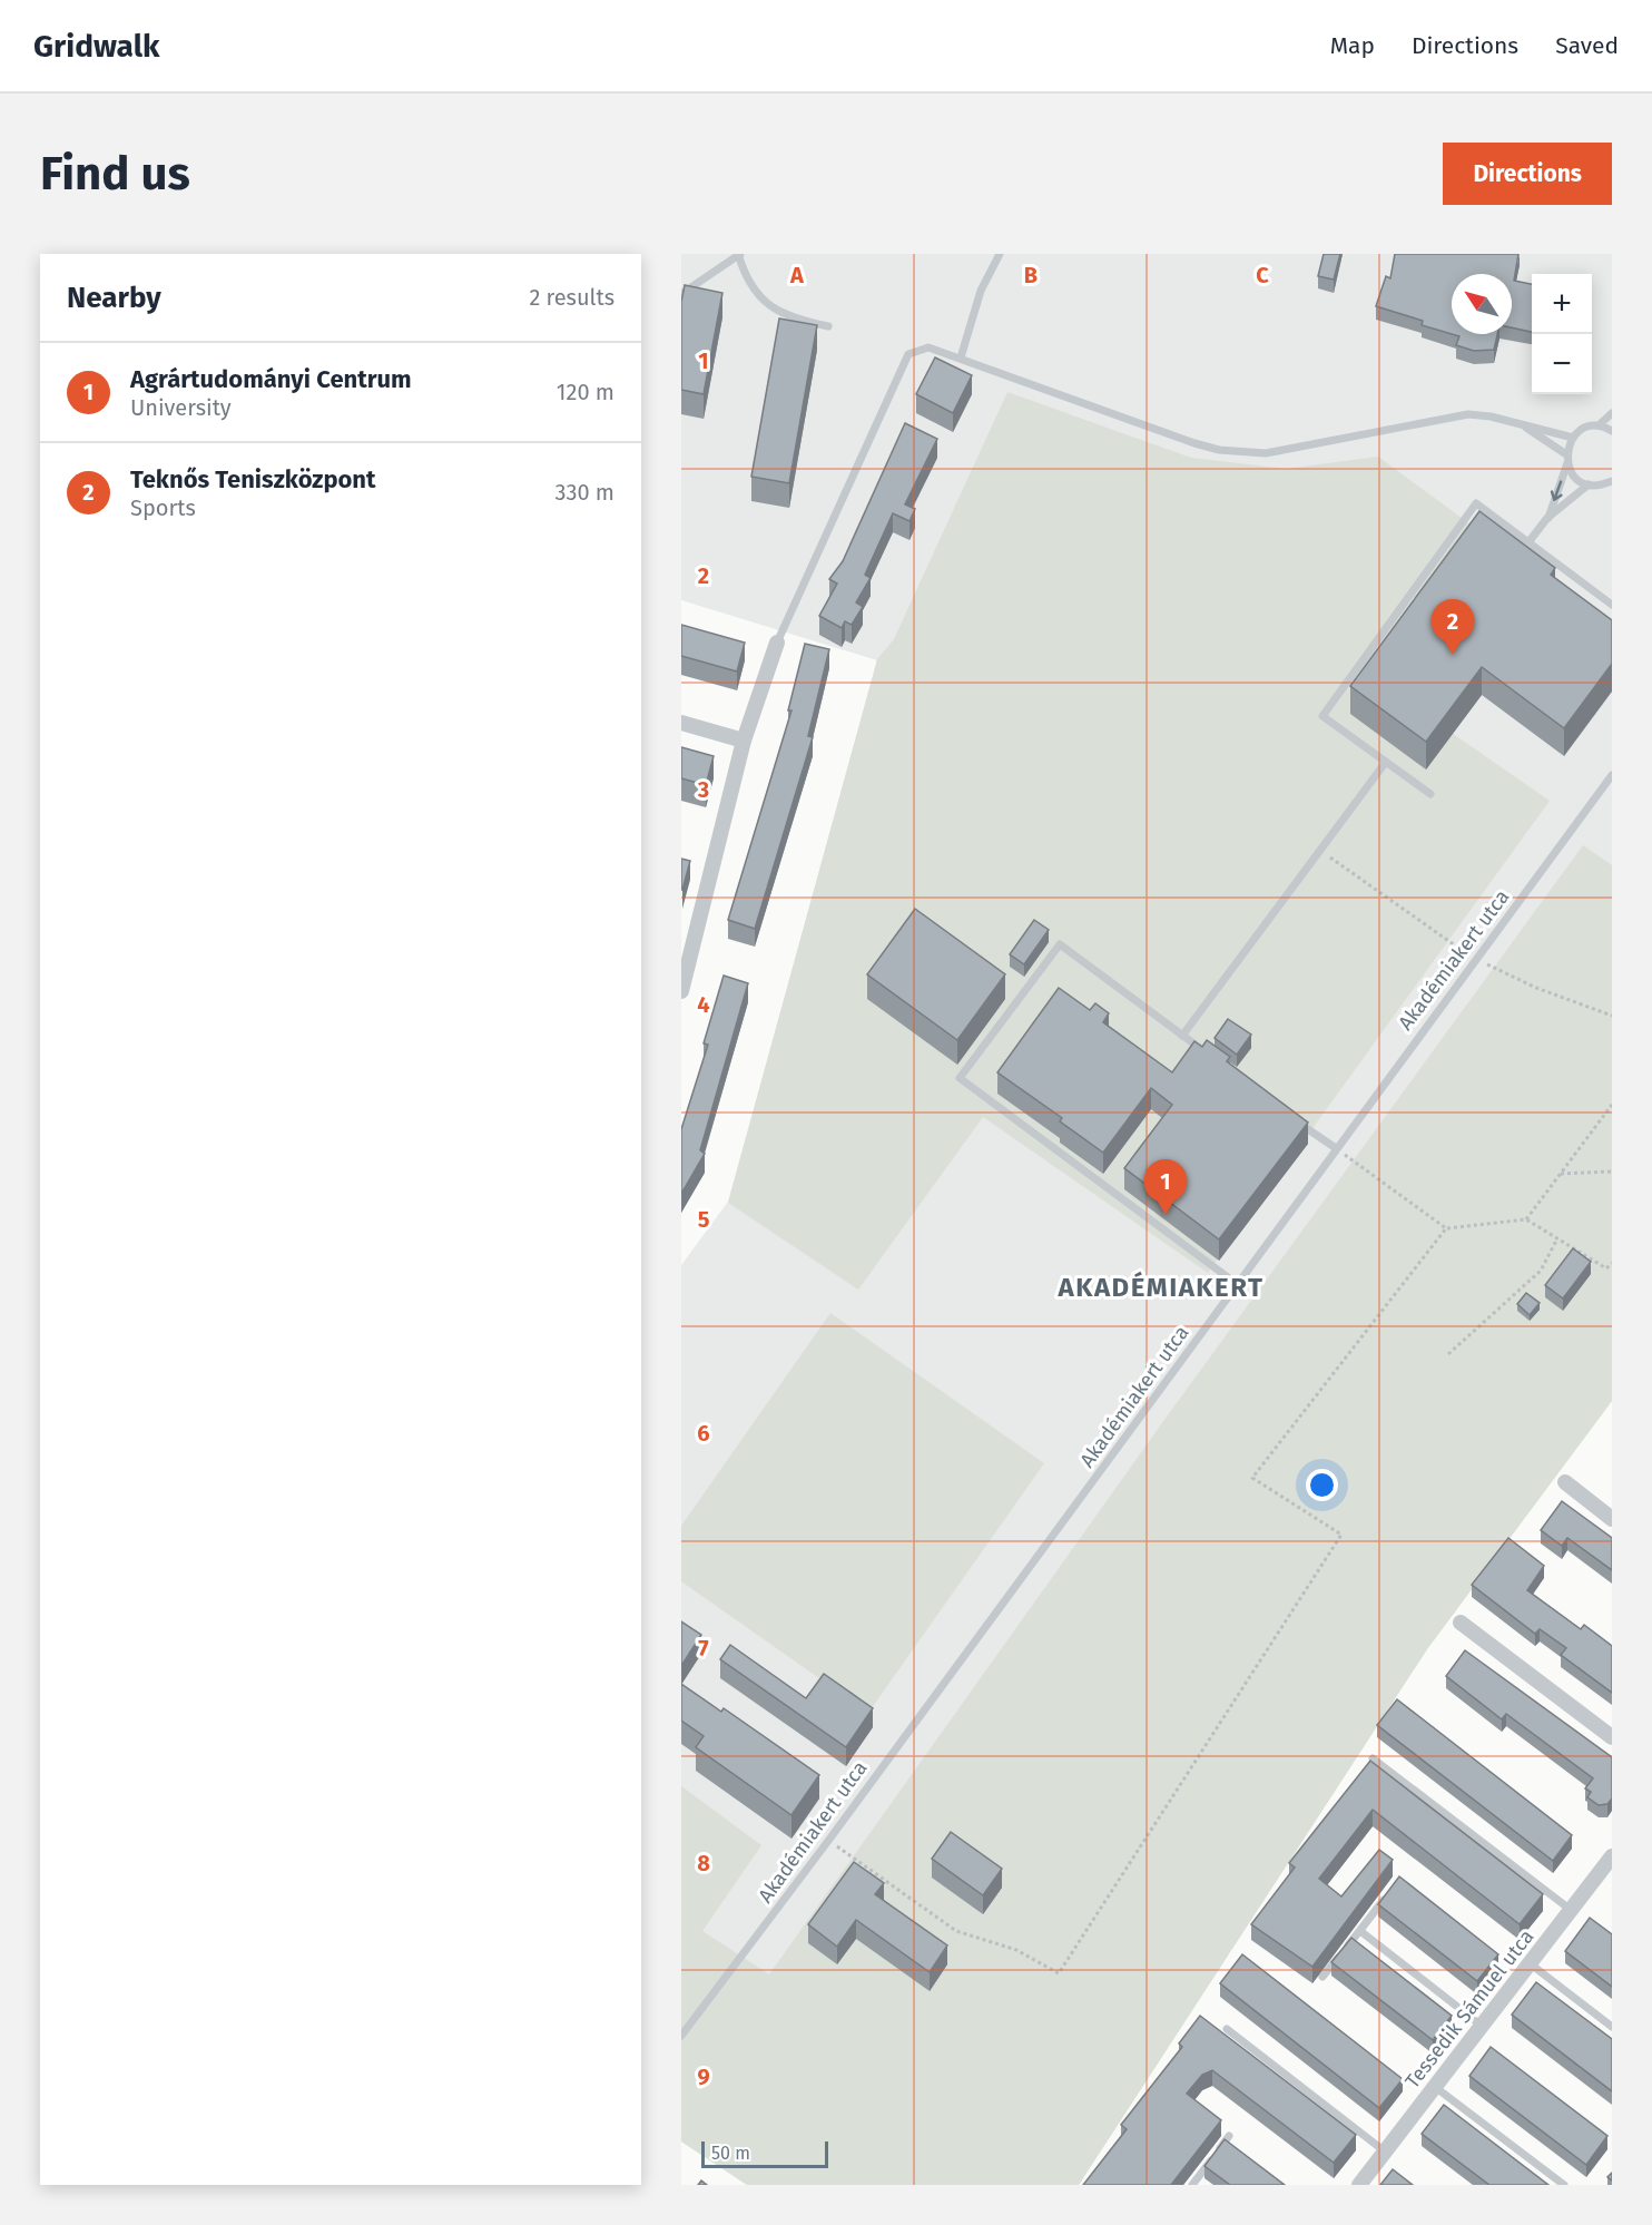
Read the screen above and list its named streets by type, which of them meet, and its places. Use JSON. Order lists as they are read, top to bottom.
{
  "streets": {
    "street": ["Tessedik Sámuel utca"],
    "lane": ["Akadémiakert utca"]
  },
  "districts": ["AKADÉMIAKERT"],
  "scale_bar": "50 m",
  "north": "top left",
  "page": {
    "header": "Gridwalk",
    "nav": ["Map", "Directions", "Saved"],
    "buttons": "Directions",
    "title": "Find us",
    "heading": ["Nearby", "2 results"],
    "map_buttons": ["+", "−"],
    "list": [
      {
        "mark": "1",
        "name": "Agrártudományi Centrum",
        "note": "University",
        "value": "120 m"
      },
      {
        "mark": "2",
        "name": "Teknős Teniszközpont",
        "note": "Sports",
        "value": "330 m"
      }
    ],
    "pins": ["2", "1"],
    "scale": "50 m"
  },
  "grid": {
    "columns": ["A", "B", "C"],
    "rows": [
      "1",
      "2",
      "3",
      "4",
      "5",
      "6",
      "7",
      "8",
      "9"
    ]
  }
}
